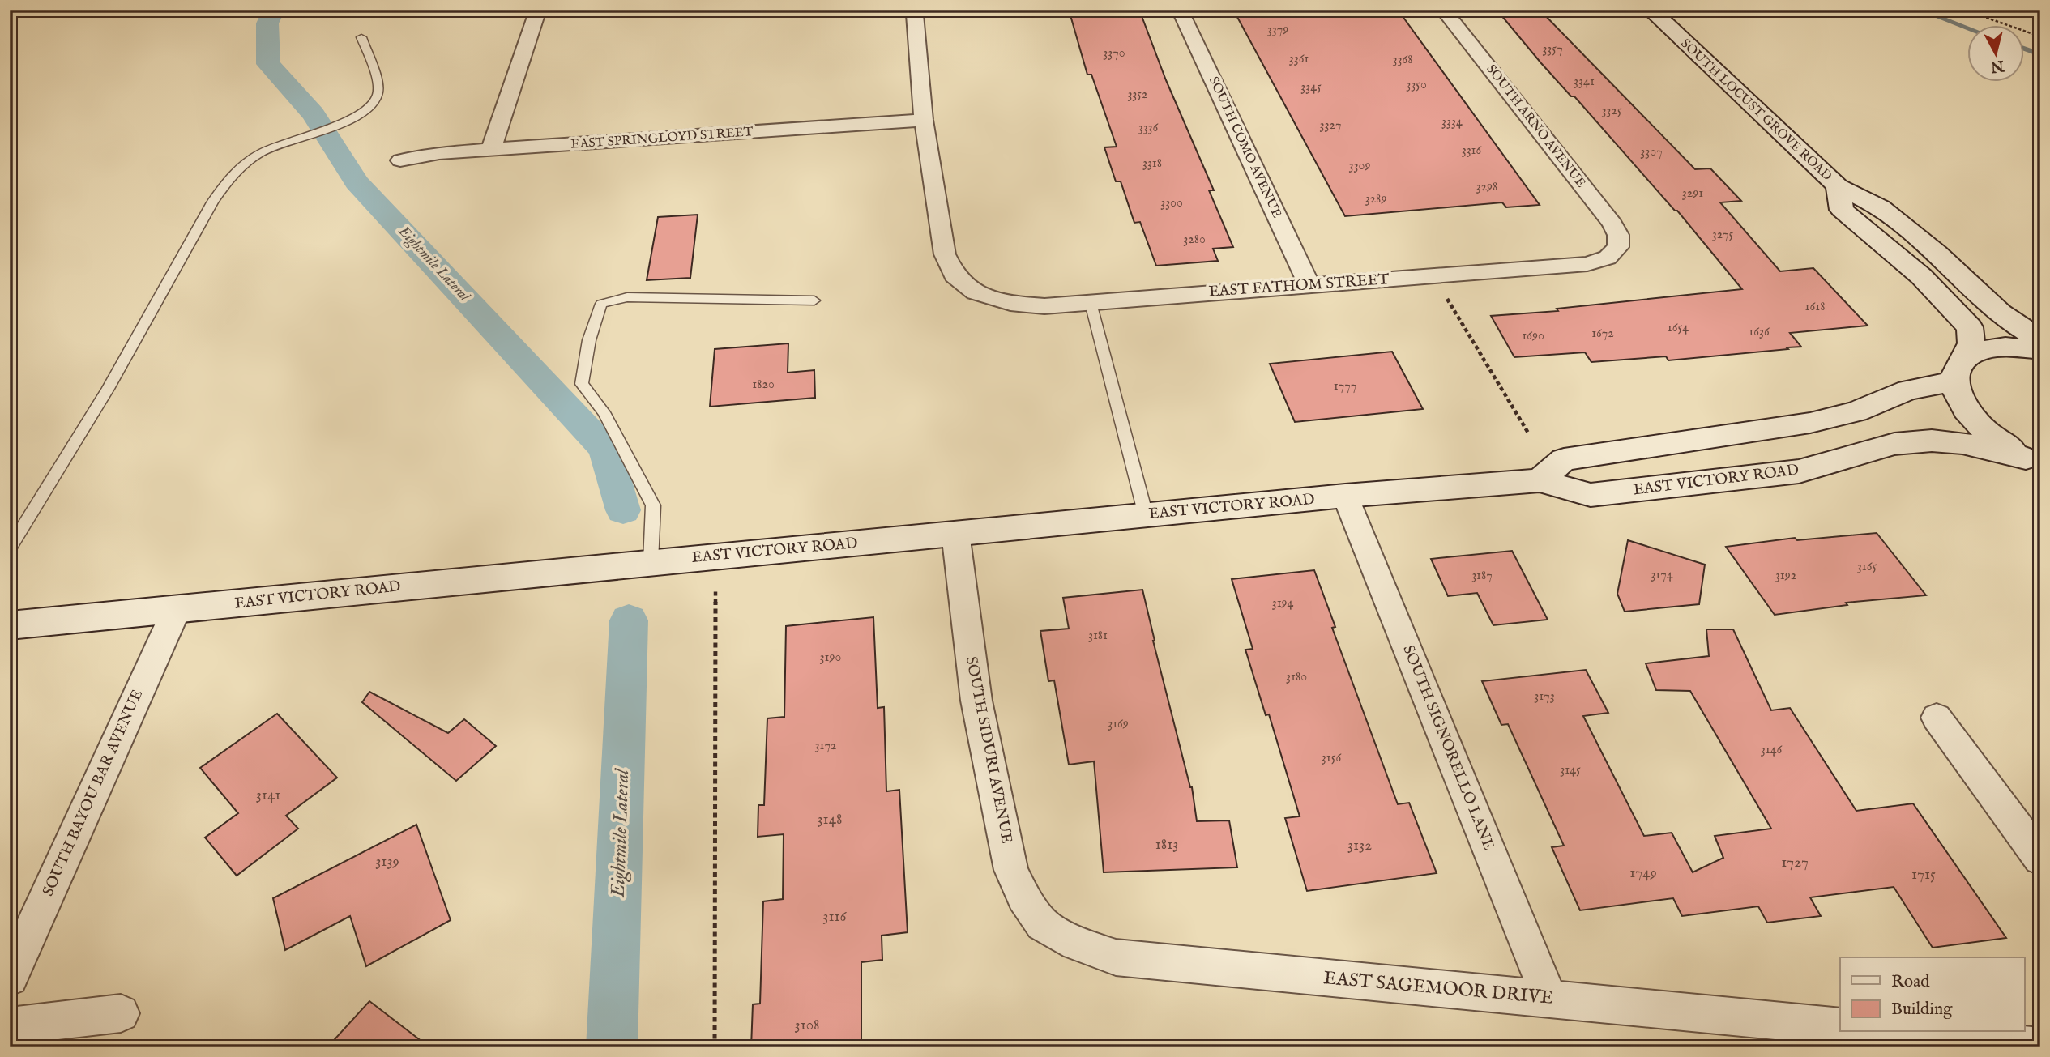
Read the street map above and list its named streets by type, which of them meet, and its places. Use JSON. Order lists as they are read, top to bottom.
{
  "streets": {
    "main road": ["SOUTH LOCUST GROVE ROAD", "EAST VICTORY ROAD"],
    "street": [
      "SOUTH ARNO AVENUE",
      "EAST SPRINGLOYD STREET",
      "SOUTH COMO AVENUE",
      "EAST FATHOM STREET",
      "SOUTH SIGNORELLO LANE",
      "SOUTH SIDURI AVENUE",
      "SOUTH BAYOU BAR AVENUE",
      "EAST SAGEMOOR DRIVE"
    ]
  },
  "crossings": [
    ["SOUTH ARNO AVENUE", "EAST FATHOM STREET"],
    ["EAST SPRINGLOYD STREET", "EAST FATHOM STREET"],
    ["SOUTH COMO AVENUE", "EAST FATHOM STREET"],
    ["EAST VICTORY ROAD", "SOUTH SIGNORELLO LANE"],
    ["EAST VICTORY ROAD", "SOUTH SIDURI AVENUE"],
    ["EAST VICTORY ROAD", "SOUTH BAYOU BAR AVENUE"],
    ["SOUTH SIGNORELLO LANE", "EAST SAGEMOOR DRIVE"],
    ["SOUTH SIDURI AVENUE", "EAST SAGEMOOR DRIVE"]
  ],
  "water": ["Eightmile Lateral"],
  "house_numbers": [
    "3379",
    "3357",
    "3370",
    "3361",
    "3368",
    "3341",
    "3350",
    "3345",
    "3352",
    "3325",
    "3334",
    "3327",
    "3336",
    "3316",
    "3307",
    "3318",
    "3309",
    "3298",
    "3291",
    "3289",
    "3300",
    "3275",
    "3280",
    "1618",
    "1654",
    "1636",
    "1672",
    "1690",
    "1820",
    "1777",
    "3165",
    "3174",
    "3187",
    "3192",
    "3194",
    "3181",
    "3190",
    "3180",
    "3173",
    "3169",
    "3172",
    "3146",
    "3156",
    "3145",
    "3141",
    "3148",
    "1813",
    "3132",
    "3139",
    "1727",
    "1749",
    "1715",
    "3116",
    "3108"
  ],
  "legend": ["Road", "Building"],
  "north": "bottom"
}
